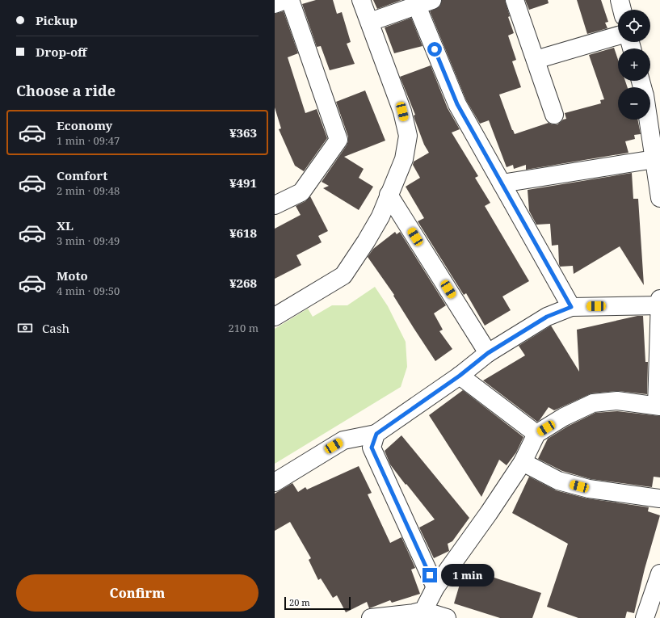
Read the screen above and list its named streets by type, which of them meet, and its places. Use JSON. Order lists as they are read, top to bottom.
{
  "scale_bar": "20 m",
  "page": {
    "banner": ["Pickup", "Drop-off"],
    "map_buttons": ["+", "−"],
    "heading": "Choose a ride",
    "list": [
      {
        "name": "Economy",
        "note": "1 min · 09:47",
        "value": "¥363"
      },
      {
        "name": "Comfort",
        "note": "2 min · 09:48",
        "value": "¥491"
      },
      {
        "name": "XL",
        "note": "3 min · 09:49",
        "value": "¥618"
      },
      {
        "name": "Moto",
        "note": "4 min · 09:50",
        "value": "¥268"
      }
    ],
    "pay": ["Cash", "210 m"],
    "bubble": "1 min",
    "buttons": "Confirm",
    "scale": "20 m"
  }
}
